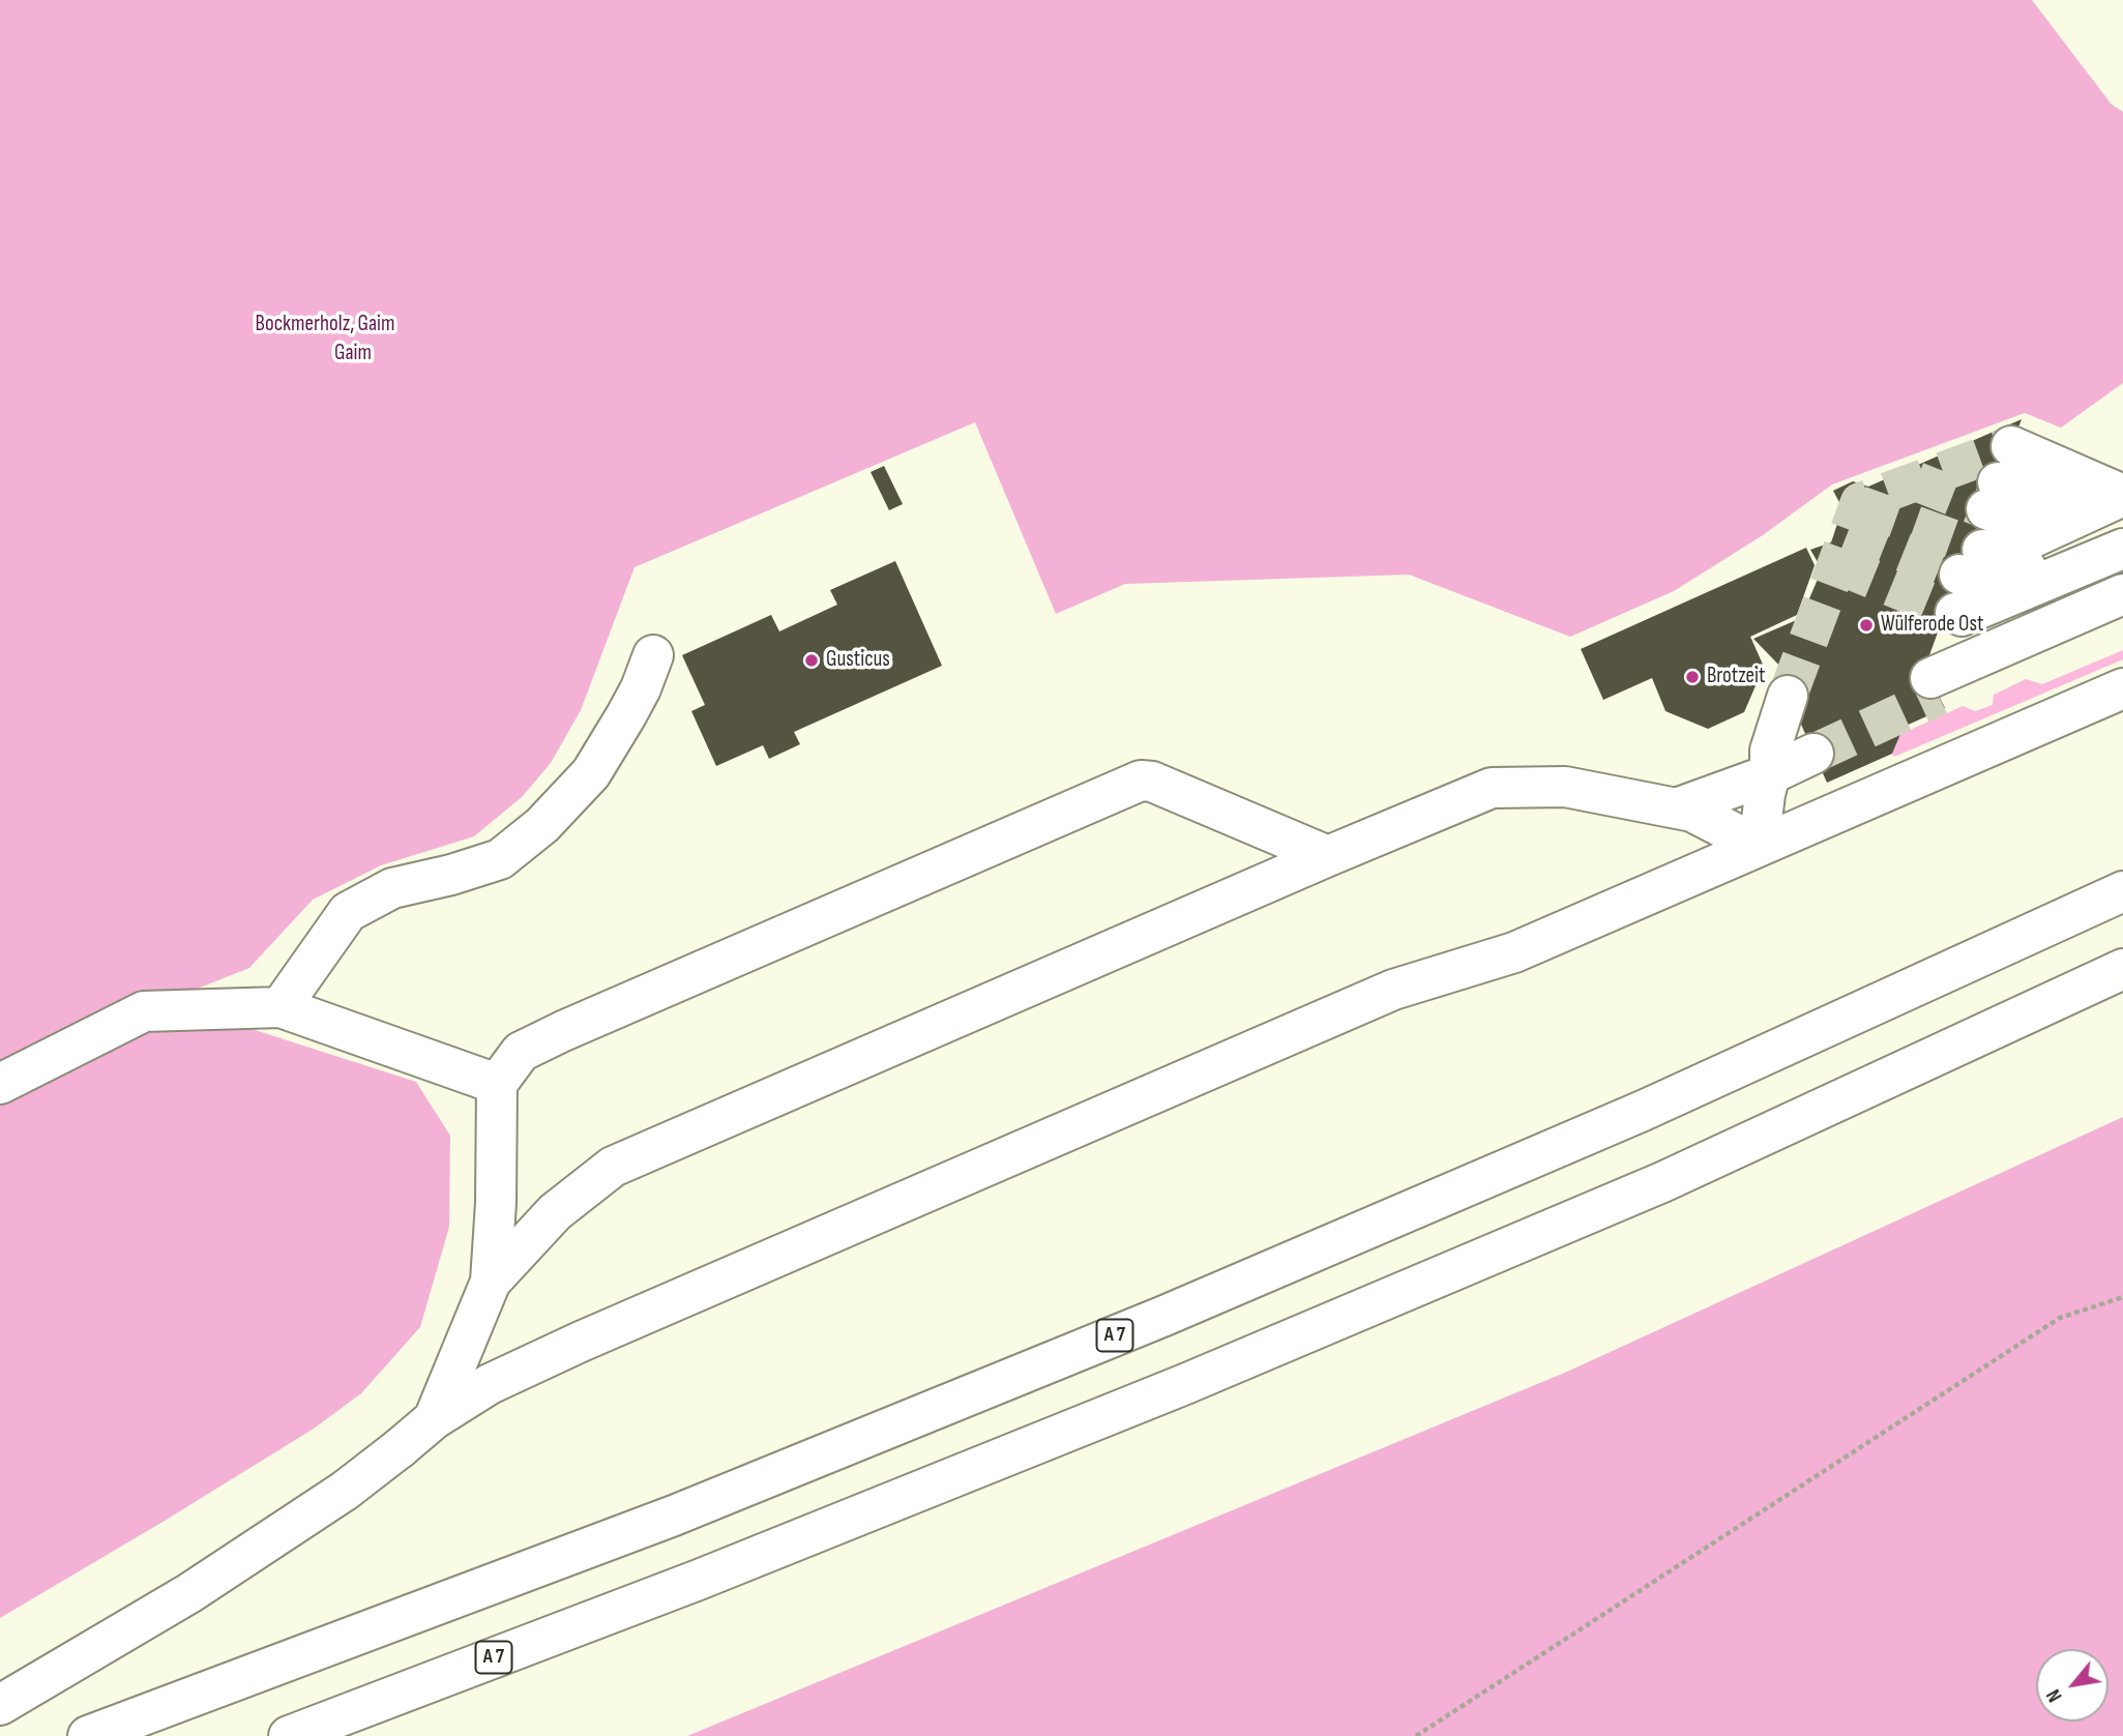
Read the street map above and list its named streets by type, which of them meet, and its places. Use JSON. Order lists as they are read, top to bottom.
{
  "streets": {
    "main road": ["A 7"]
  },
  "parks": ["Bockmerholz, Gaim", "Gaim"],
  "places": ["Wülferode Ost", "Gusticus", "Brotzeit"],
  "north": "bottom left"
}
